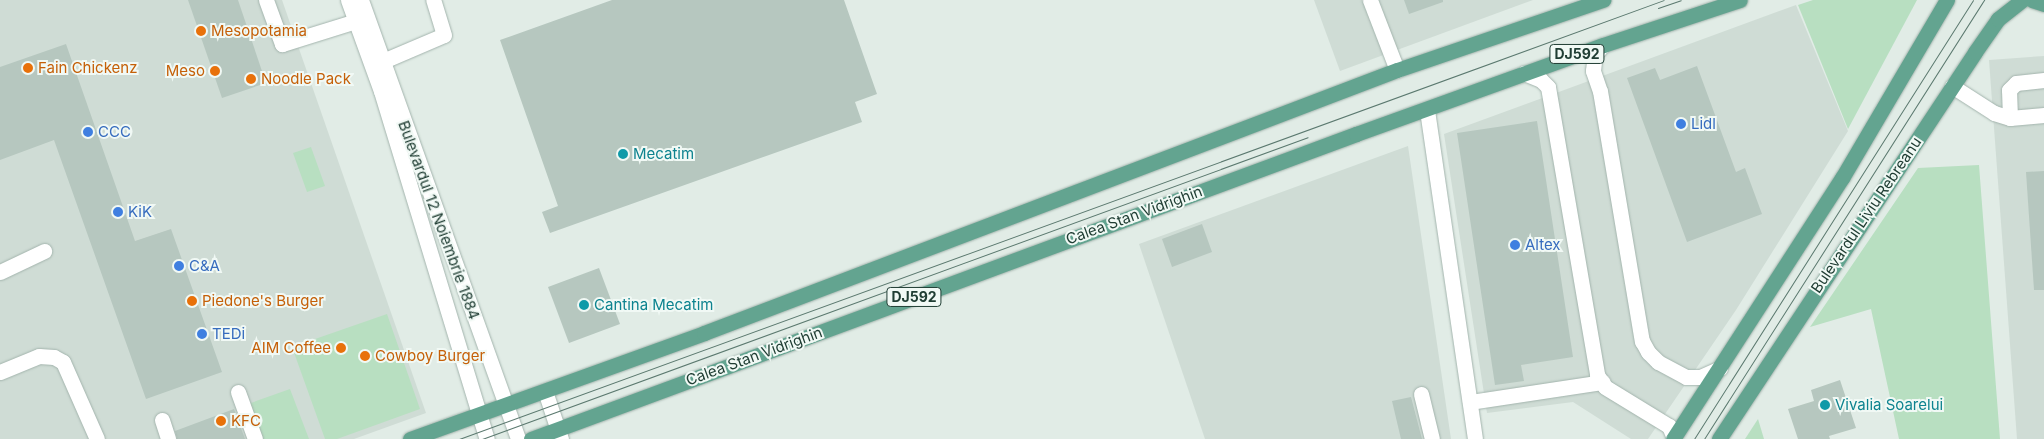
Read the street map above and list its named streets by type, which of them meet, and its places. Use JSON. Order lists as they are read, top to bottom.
{
  "streets": {
    "main road": ["DJ592", "Calea Stan Vidrighin", "Bulevardul Liviu Rebreanu"],
    "street": ["Bulevardul 12 Noiembrie 1884"]
  },
  "crossings": [
    ["DJ592", "Bulevardul 12 Noiembrie 1884"]
  ],
  "places": [
    "Mesopotamia",
    "Fain Chickenz",
    "Meso",
    "Noodle Pack",
    "Lidl",
    "CCC",
    "Mecatim",
    "KiK",
    "Altex",
    "C&A",
    "Piedone's Burger",
    "Cantina Mecatim",
    "TEDi",
    "AIM Coffee",
    "Cowboy Burger",
    "Vivalia Soarelui",
    "KFC"
  ]
}
